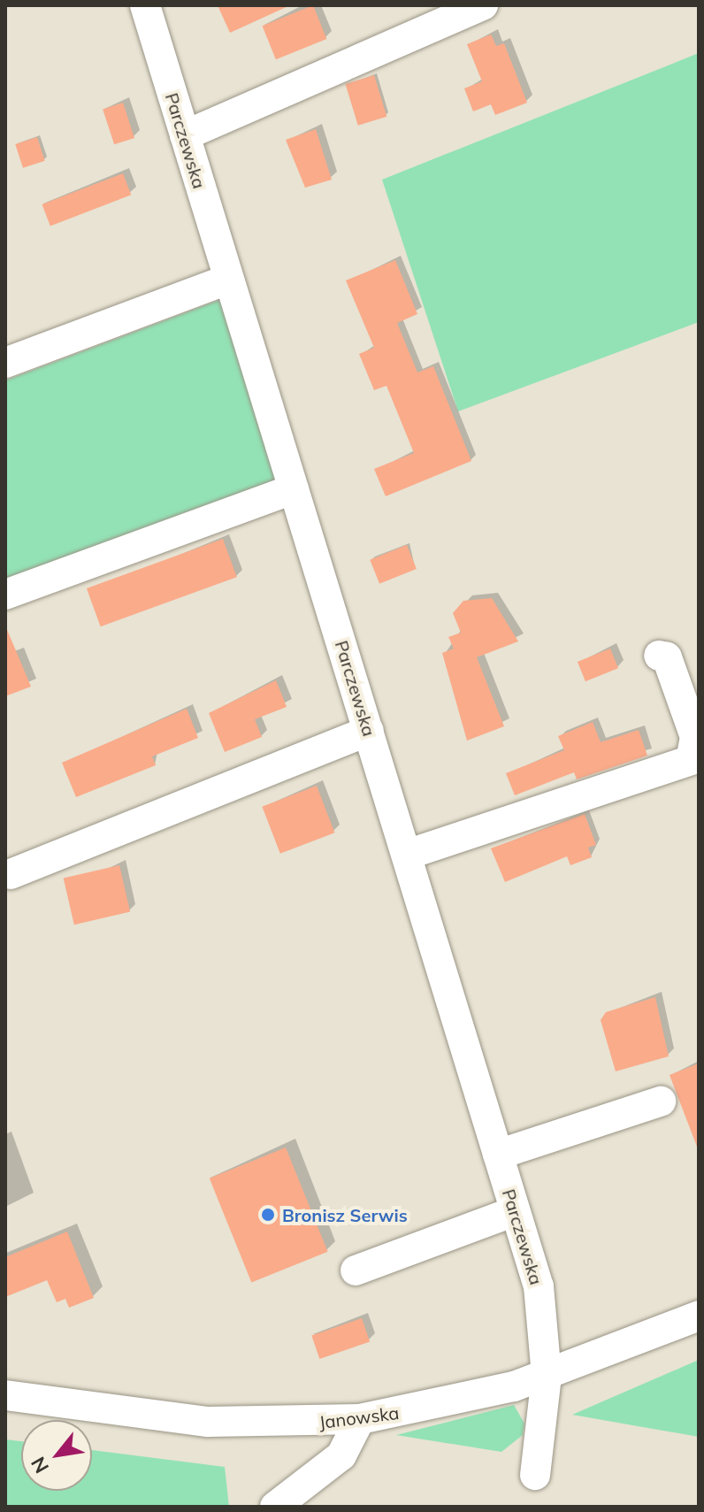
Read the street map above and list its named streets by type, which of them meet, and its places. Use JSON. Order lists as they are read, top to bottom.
{
  "streets": {
    "street": ["Parczewska", "Janowska"]
  },
  "crossings": [
    ["Parczewska", "Janowska"]
  ],
  "places": ["Bronisz Serwis"],
  "north": "bottom left"
}
